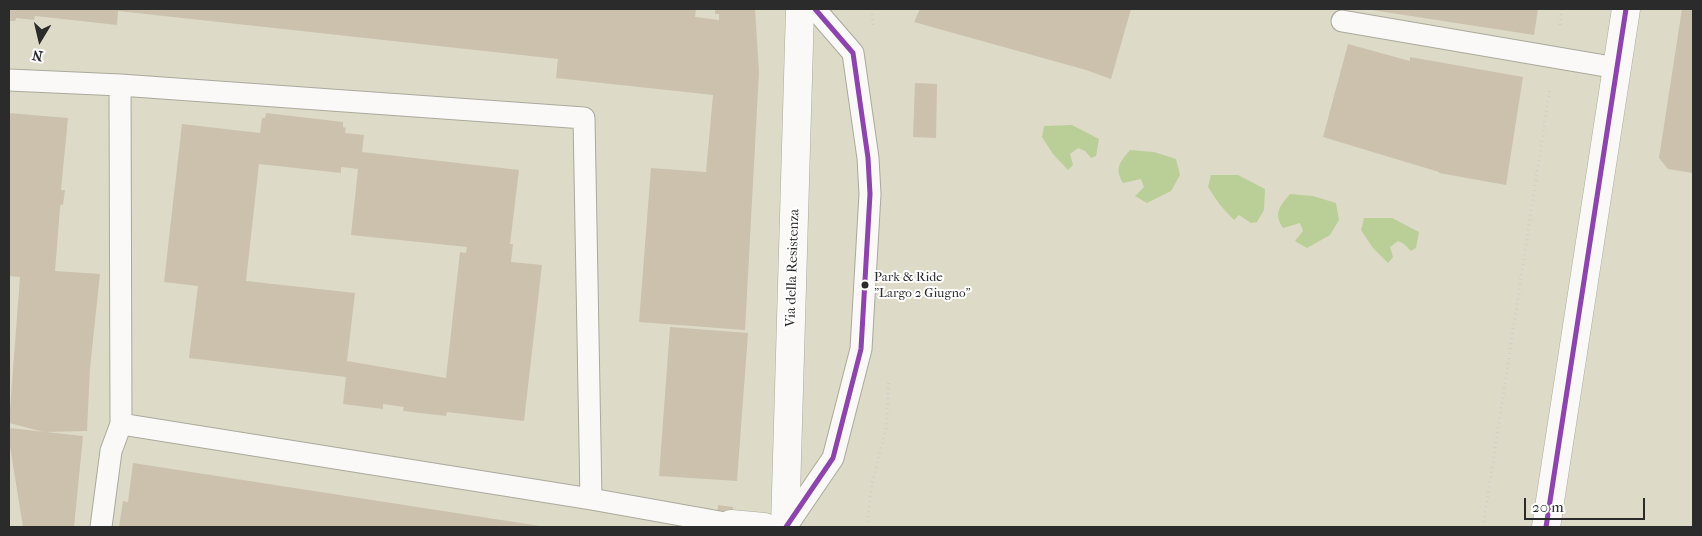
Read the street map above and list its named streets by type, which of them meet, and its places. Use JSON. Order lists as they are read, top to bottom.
{
  "streets": {
    "street": ["Via della Resistenza"]
  },
  "places": ["Park & Ride \"Largo 2 Giugno\""],
  "scale_bar": "20 m",
  "north": "bottom"
}
